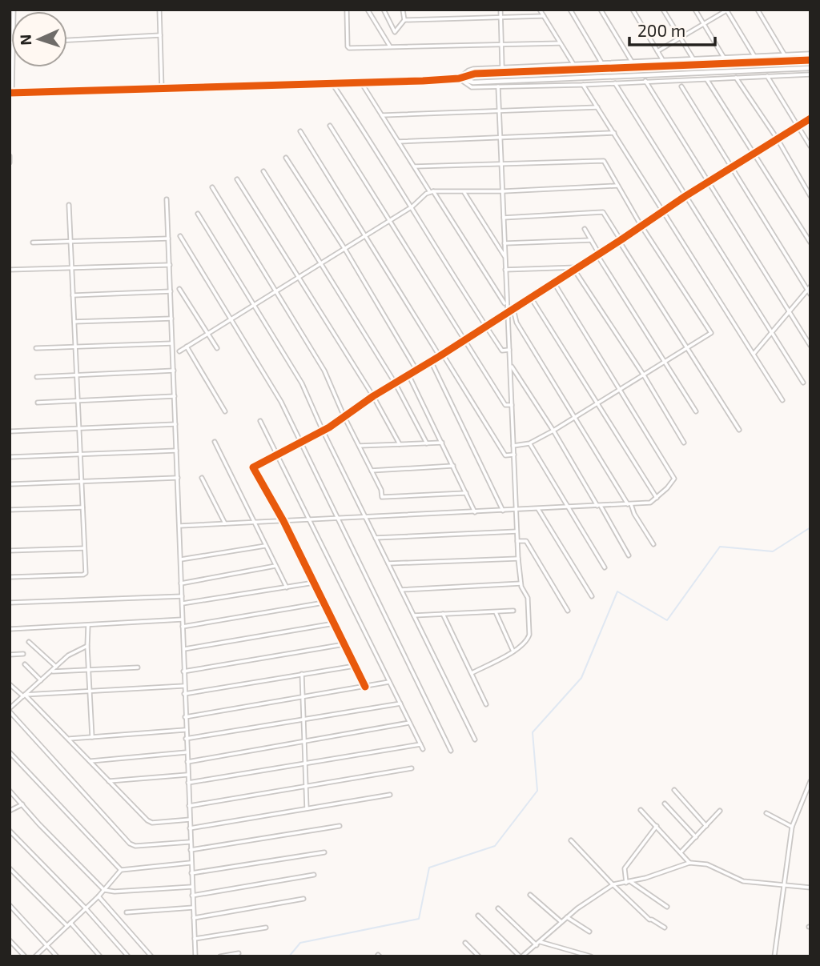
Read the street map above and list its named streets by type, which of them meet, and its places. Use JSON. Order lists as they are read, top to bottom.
{
  "scale_bar": "200 m",
  "north": "left"
}
